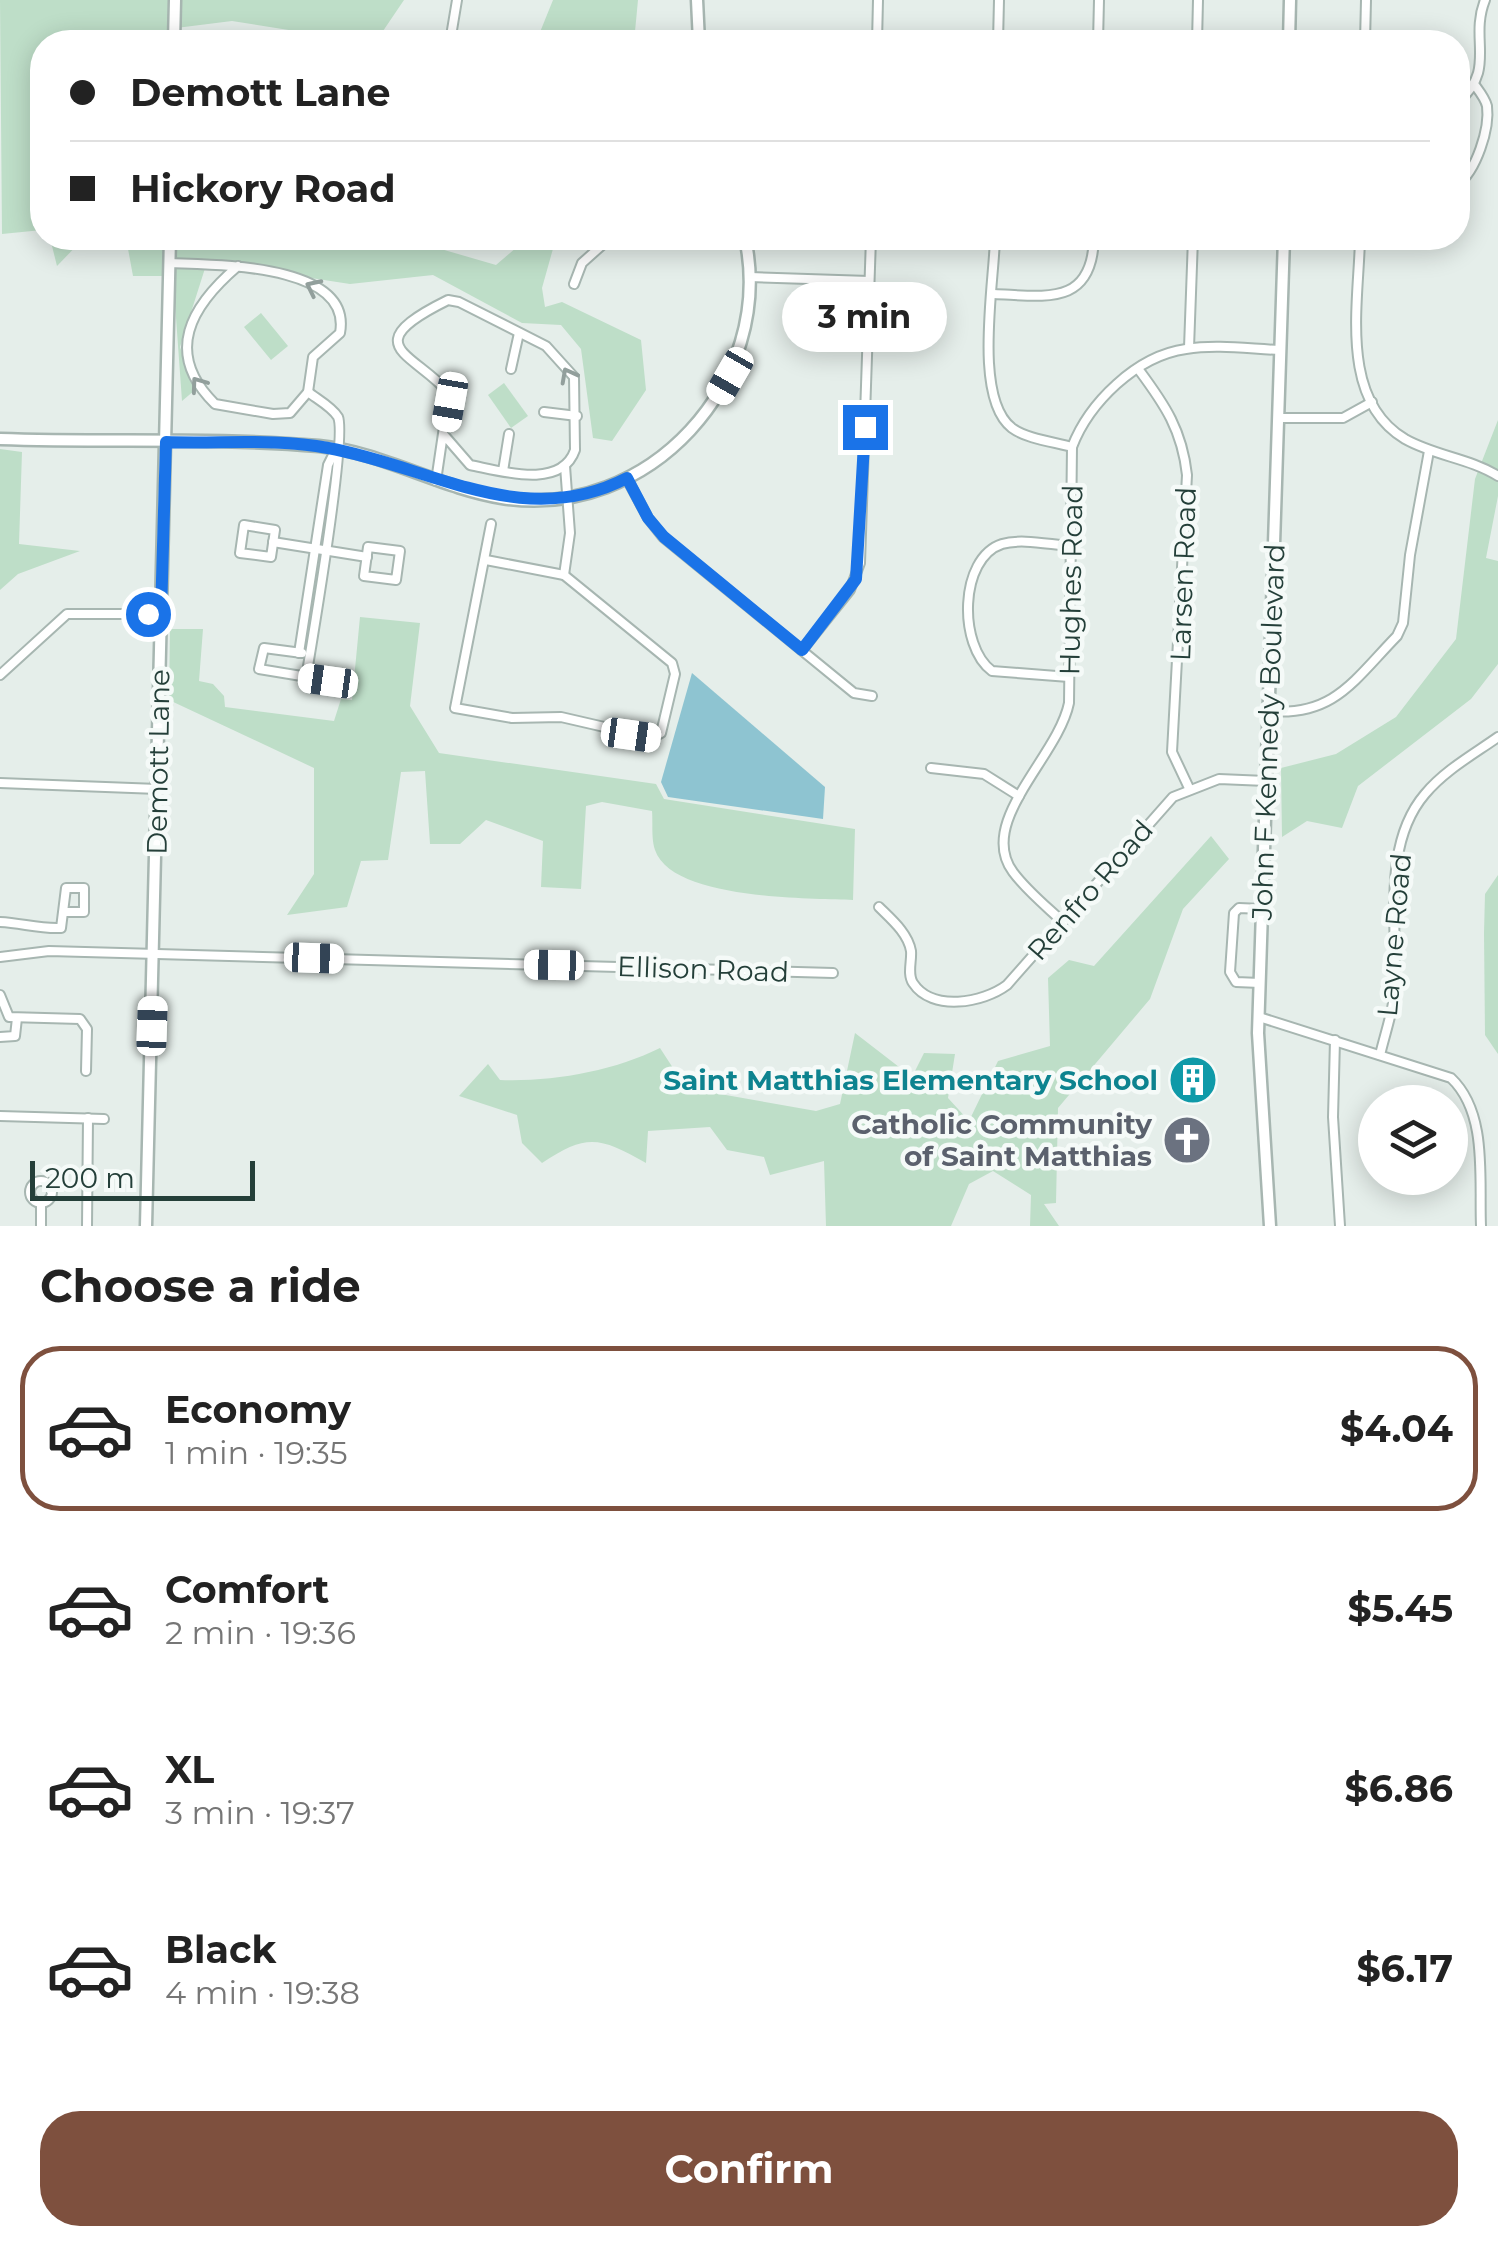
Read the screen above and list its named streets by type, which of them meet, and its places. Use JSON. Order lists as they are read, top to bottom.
{
  "streets": {
    "street": [
      "Larsen Road",
      "Hughes Road",
      "John F Kennedy Boulevard",
      "Demott Lane",
      "Renfro Road",
      "Layne Road",
      "Ellison Road"
    ]
  },
  "crossings": [
    ["Larsen Road", "Hughes Road"],
    ["Larsen Road", "Renfro Road"],
    ["Hughes Road", "John F Kennedy Boulevard"],
    ["Hughes Road", "Renfro Road"],
    ["John F Kennedy Boulevard", "Renfro Road"],
    ["Demott Lane", "Ellison Road"]
  ],
  "places": {
    "building": ["Saint Matthias Elementary School"],
    "church": ["Catholic Community of Saint Matthias"]
  },
  "scale_bar": "200 m",
  "page": {
    "banner": ["Demott Lane", "Hickory Road"],
    "bubble": "3 min",
    "scale": "200 m",
    "heading": "Choose a ride",
    "list": [
      {
        "name": "Economy",
        "note": "1 min · 19:35",
        "value": "$4.04"
      },
      {
        "name": "Comfort",
        "note": "2 min · 19:36",
        "value": "$5.45"
      },
      {
        "name": "XL",
        "note": "3 min · 19:37",
        "value": "$6.86"
      },
      {
        "name": "Black",
        "note": "4 min · 19:38",
        "value": "$6.17"
      }
    ],
    "buttons": "Confirm"
  }
}
